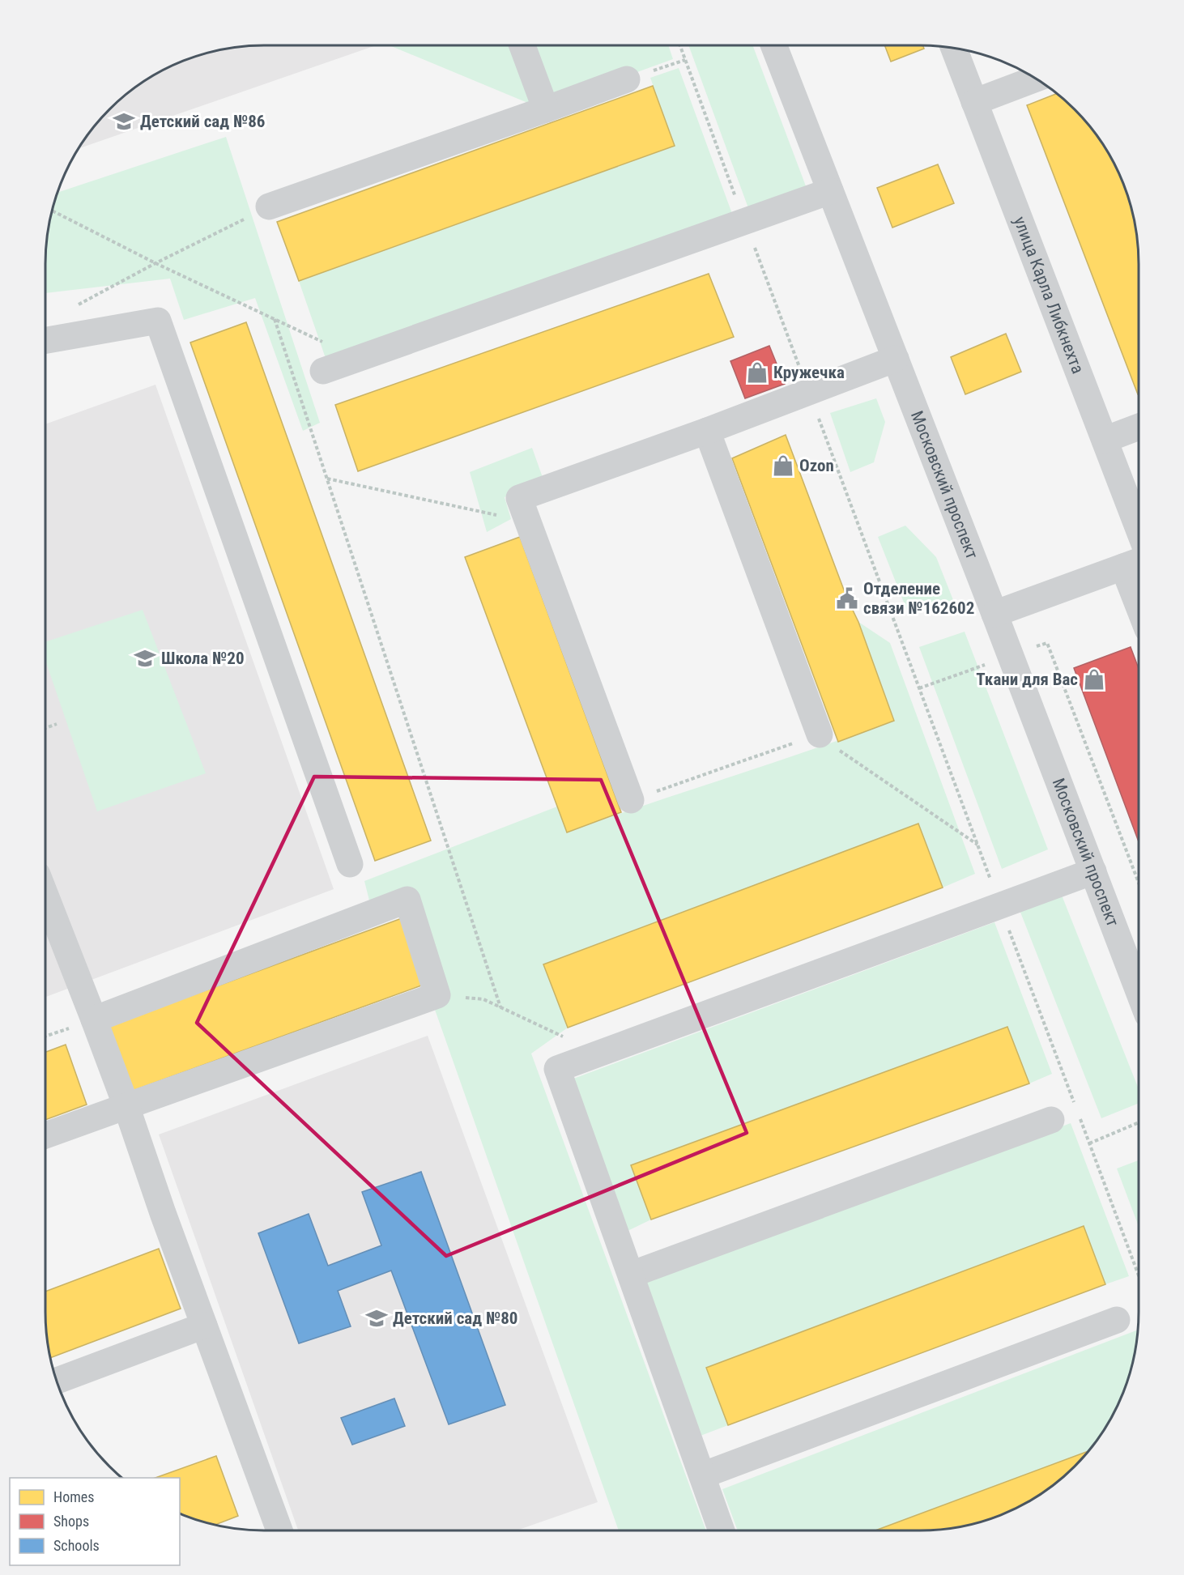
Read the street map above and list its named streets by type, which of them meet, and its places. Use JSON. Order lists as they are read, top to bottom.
{
  "streets": {
    "street": ["улица Карла Либкнехта", "Московский проспект"]
  },
  "places": {
    "school or university": ["Детский сад №86", "Школа №20", "Детский сад №80"],
    "shop": ["Кружечка", "Ozon", "Ткани для Вас"],
    "public building": ["Отделение связи №162602"]
  },
  "legend": ["Homes", "Shops", "Schools"]
}
